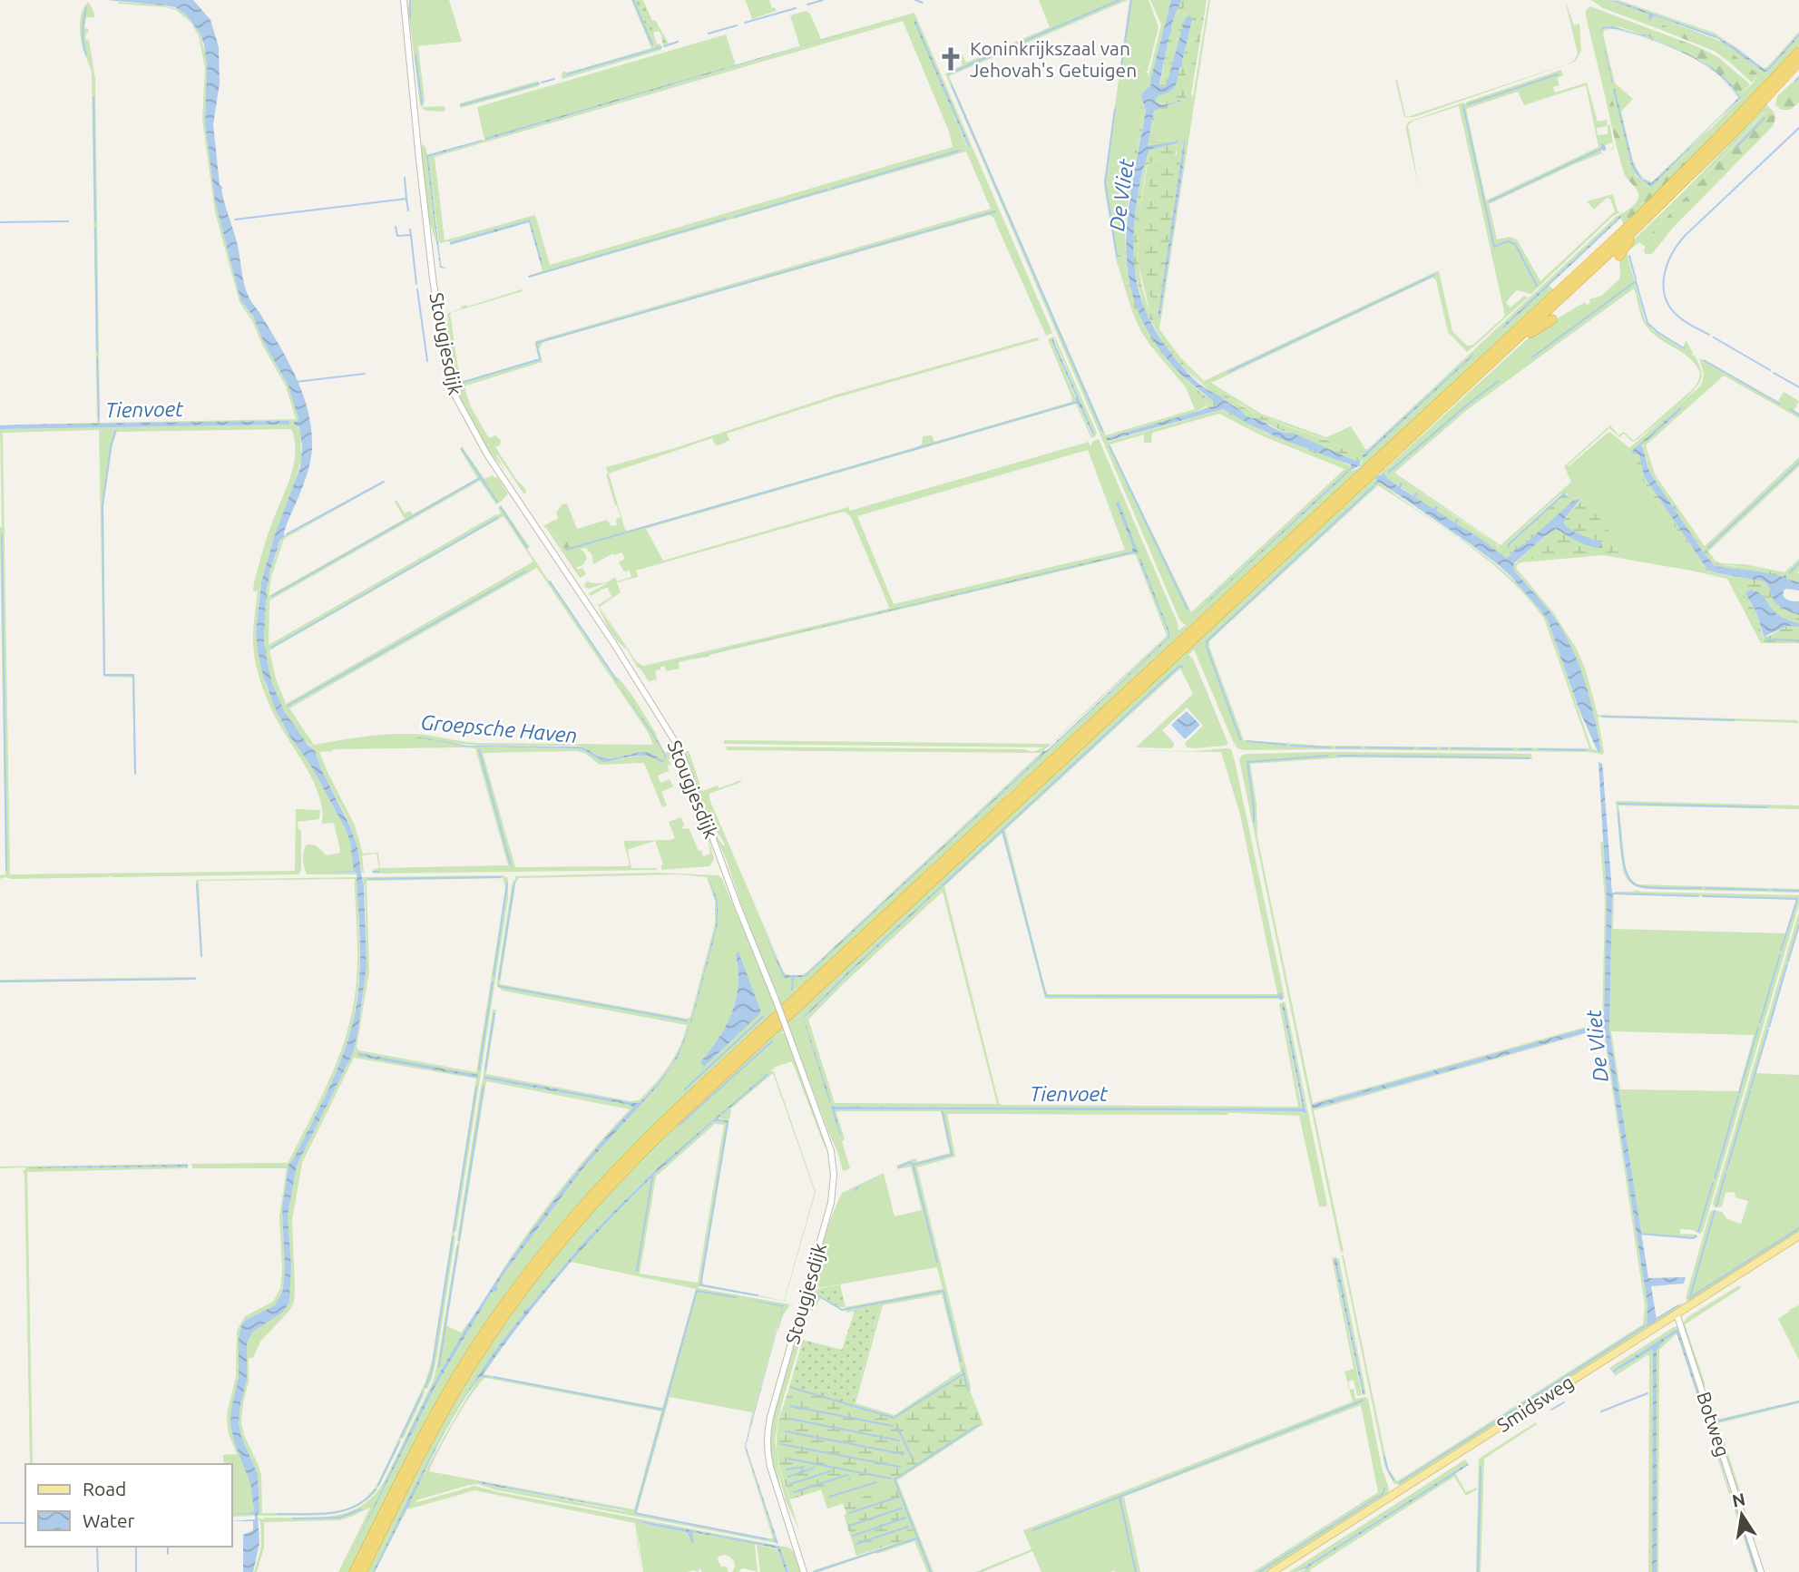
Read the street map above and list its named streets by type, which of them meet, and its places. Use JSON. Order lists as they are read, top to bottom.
{
  "streets": {
    "main road": ["Smidsweg"],
    "street": ["Stougjesdijk", "Botweg"]
  },
  "crossings": [
    ["Smidsweg", "Botweg"]
  ],
  "water": ["De Vliet", "Tienvoet", "Groepsche Haven"],
  "places": {
    "church": ["Koninkrijkszaal van Jehovah's Getuigen"]
  },
  "legend": ["Road", "Water"],
  "north": "top"
}
